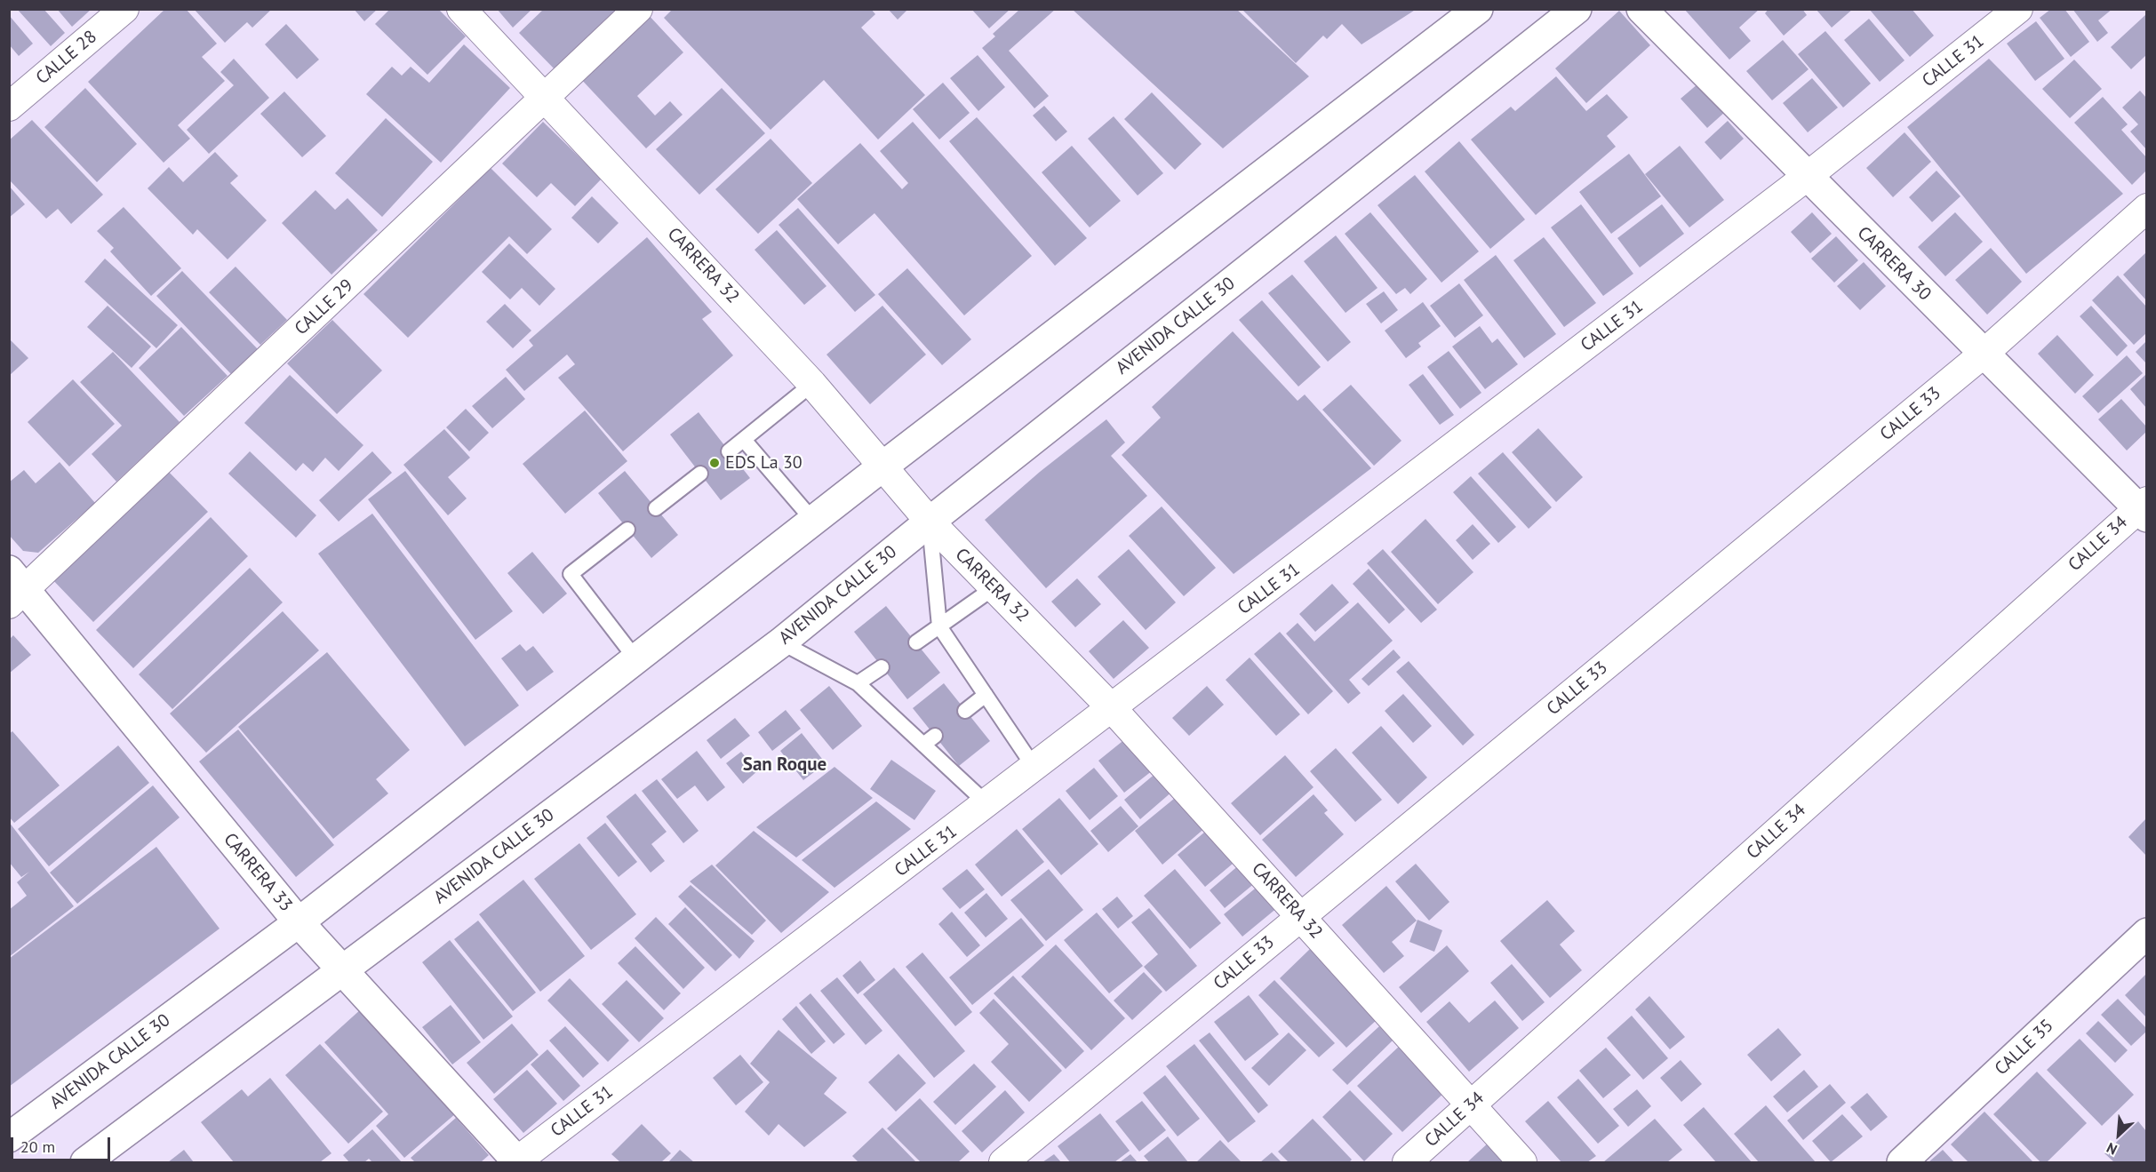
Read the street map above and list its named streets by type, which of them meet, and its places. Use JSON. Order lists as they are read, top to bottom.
{
  "streets": {
    "main road": [
      "CARRERA 30",
      "AVENIDA CALLE 30",
      "CARRERA 33",
      "CALLE 35"
    ],
    "street": [
      "CALLE 28",
      "CALLE 31",
      "CARRERA 32",
      "CALLE 29",
      "CALLE 33",
      "CALLE 34"
    ]
  },
  "crossings": [
    ["CALLE 31", "CARRERA 30"],
    ["CALLE 31", "CARRERA 32"],
    ["CALLE 31", "CARRERA 33"],
    ["CARRERA 30", "CALLE 33"],
    ["CARRERA 30", "CALLE 34"],
    ["CARRERA 32", "CALLE 29"],
    ["CARRERA 32", "AVENIDA CALLE 30"],
    ["CARRERA 32", "CALLE 33"],
    ["CARRERA 32", "CALLE 34"],
    ["CALLE 29", "CARRERA 33"],
    ["AVENIDA CALLE 30", "CARRERA 33"]
  ],
  "districts": ["San Roque"],
  "places": ["EDS La 30"],
  "scale_bar": "20 m",
  "north": "bottom left"
}
